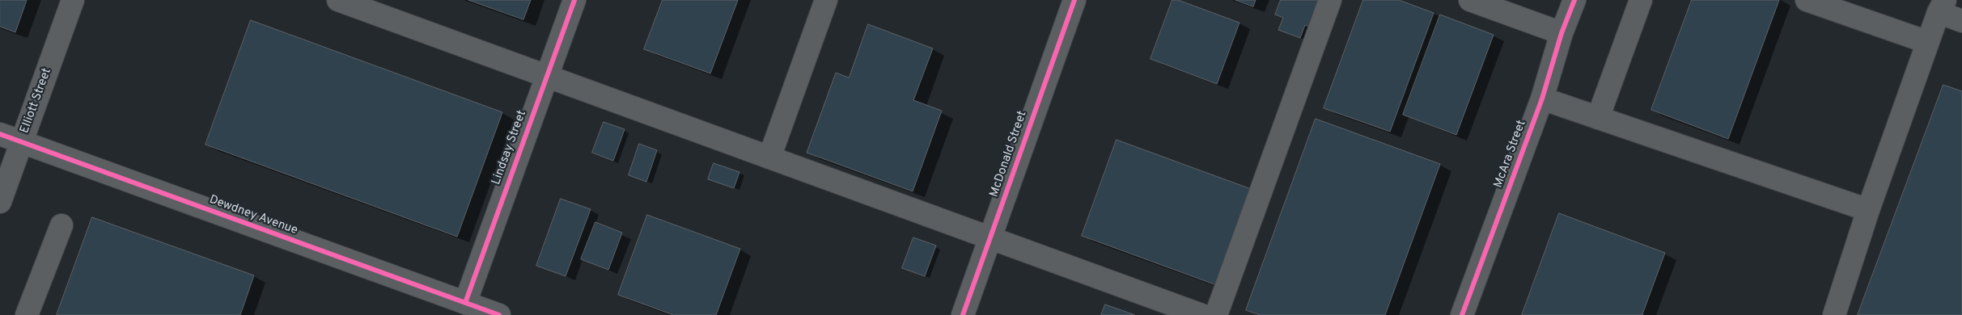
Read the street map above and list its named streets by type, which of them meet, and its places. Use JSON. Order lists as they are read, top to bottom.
{
  "streets": {
    "street": [
      "Elliott Street",
      "Lindsay Street",
      "McDonald Street",
      "McAra Street",
      "Dewdney Avenue"
    ]
  },
  "crossings": [
    ["Elliott Street", "Dewdney Avenue"],
    ["Lindsay Street", "Dewdney Avenue"]
  ]
}
